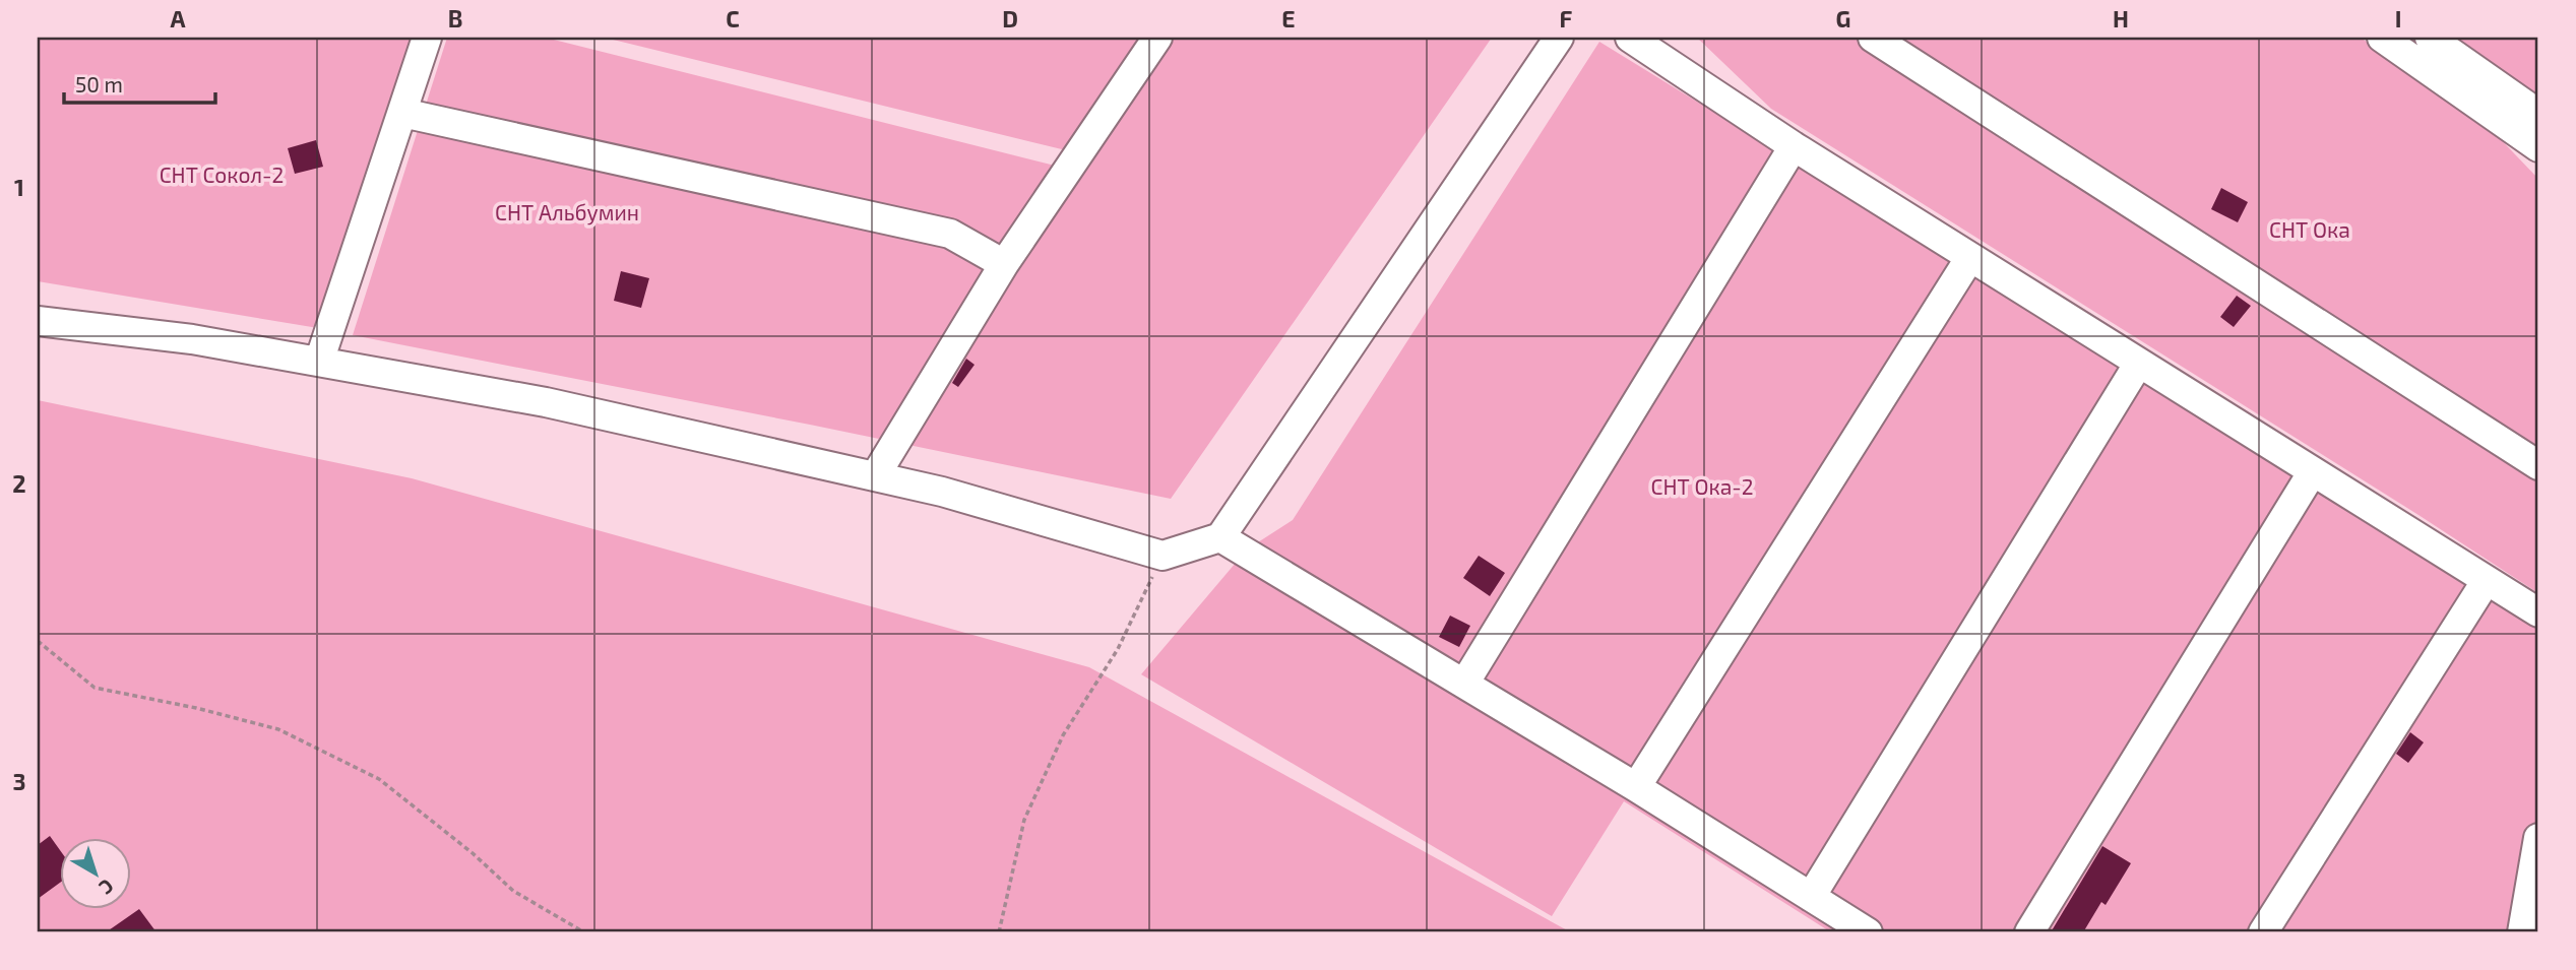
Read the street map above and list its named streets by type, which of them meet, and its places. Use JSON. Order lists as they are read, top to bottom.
{
  "parks": [
    "СНТ Сокол-2",
    "СНТ Альбумин",
    "СНТ Ока",
    "СНТ Ока-2"
  ],
  "scale_bar": "50 m",
  "north": "bottom right",
  "grid": {
    "columns": [
      "A",
      "B",
      "C",
      "D",
      "E",
      "F",
      "G",
      "H",
      "I"
    ],
    "rows": ["1", "2", "3"]
  }
}
